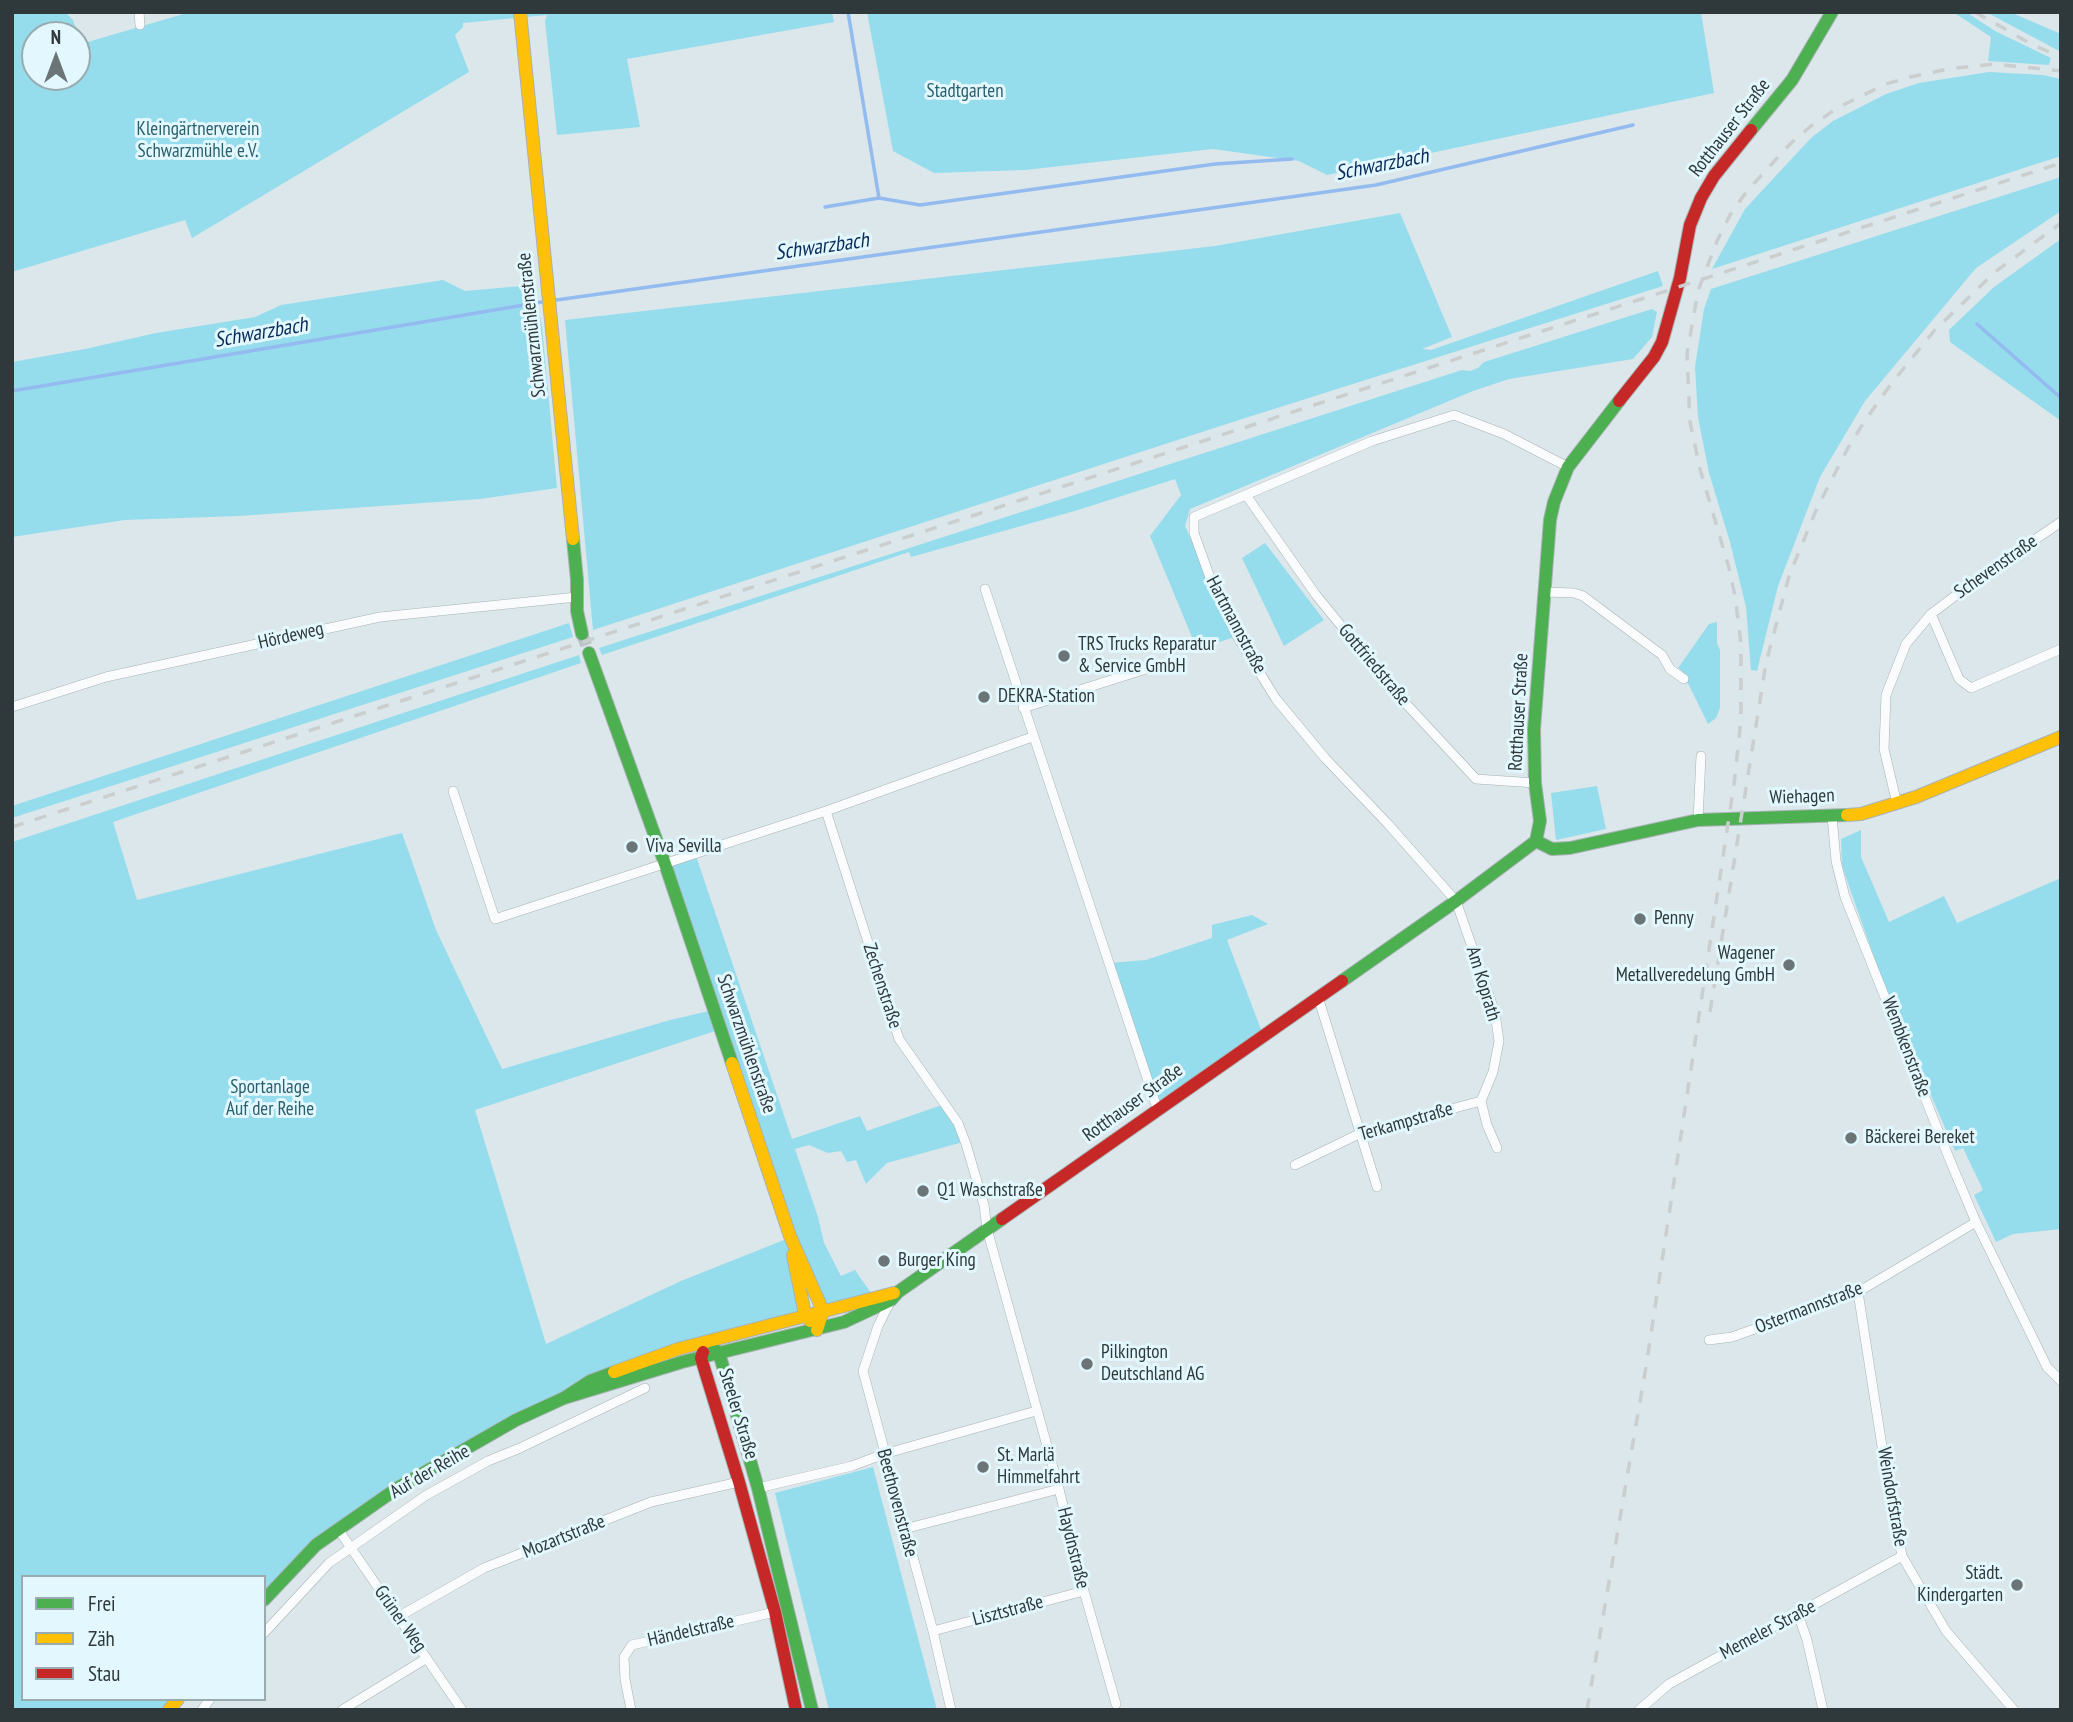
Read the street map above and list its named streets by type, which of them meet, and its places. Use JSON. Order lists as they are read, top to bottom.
{
  "streets": {
    "main road": [
      "Rotthauser Straße",
      "Schwarzmühlenstraße",
      "Wiehagen",
      "Steeler Straße",
      "Auf der Reihe"
    ],
    "street": [
      "Schevenstraße",
      "Hartmannstraße",
      "Hördeweg",
      "Gottfriedstraße",
      "Am Koprath",
      "Zechenstraße",
      "Wembkenstraße",
      "Terkampstraße",
      "Ostermannstraße",
      "Weindorfstraße",
      "Beethovenstraße",
      "Mozartstraße",
      "Haydnstraße",
      "Lisztstraße",
      "Grüner Weg",
      "Memeler Straße",
      "Händelstraße"
    ]
  },
  "crossings": [
    ["Rotthauser Straße", "Schwarzmühlenstraße"],
    ["Rotthauser Straße", "Hartmannstraße"],
    ["Rotthauser Straße", "Gottfriedstraße"],
    ["Rotthauser Straße", "Wiehagen"],
    ["Rotthauser Straße", "Am Koprath"],
    ["Rotthauser Straße", "Zechenstraße"],
    ["Rotthauser Straße", "Auf der Reihe"],
    ["Rotthauser Straße", "Beethovenstraße"],
    ["Rotthauser Straße", "Haydnstraße"],
    ["Schwarzmühlenstraße", "Hördeweg"],
    ["Schwarzmühlenstraße", "Auf der Reihe"],
    ["Schevenstraße", "Wiehagen"],
    ["Hartmannstraße", "Gottfriedstraße"],
    ["Hartmannstraße", "Am Koprath"],
    ["Wiehagen", "Wembkenstraße"],
    ["Am Koprath", "Terkampstraße"],
    ["Zechenstraße", "Haydnstraße"],
    ["Wembkenstraße", "Ostermannstraße"],
    ["Ostermannstraße", "Weindorfstraße"],
    ["Steeler Straße", "Auf der Reihe"],
    ["Steeler Straße", "Mozartstraße"],
    ["Steeler Straße", "Händelstraße"],
    ["Auf der Reihe", "Grüner Weg"],
    ["Weindorfstraße", "Memeler Straße"],
    ["Beethovenstraße", "Lisztstraße"],
    ["Mozartstraße", "Grüner Weg"],
    ["Haydnstraße", "Lisztstraße"]
  ],
  "water": ["Schwarzbach"],
  "parks": ["Stadtgarten", "Kleingärtnerverein Schwarzmühle e.V.", "Sportanlage Auf der Reihe"],
  "places": [
    "TRS Trucks Reparatur & Service GmbH",
    "DEKRA-Station",
    "Viva Sevilla",
    "Penny",
    "Wagener Metallveredelung GmbH",
    "Bäckerei Bereket",
    "Q1 Waschstraße",
    "Burger King",
    "Pilkington Deutschland AG",
    "St. Marlä Himmelfahrt",
    "Städt. Kindergarten"
  ],
  "legend": ["Frei", "Zäh", "Stau"],
  "north": "top"
}
